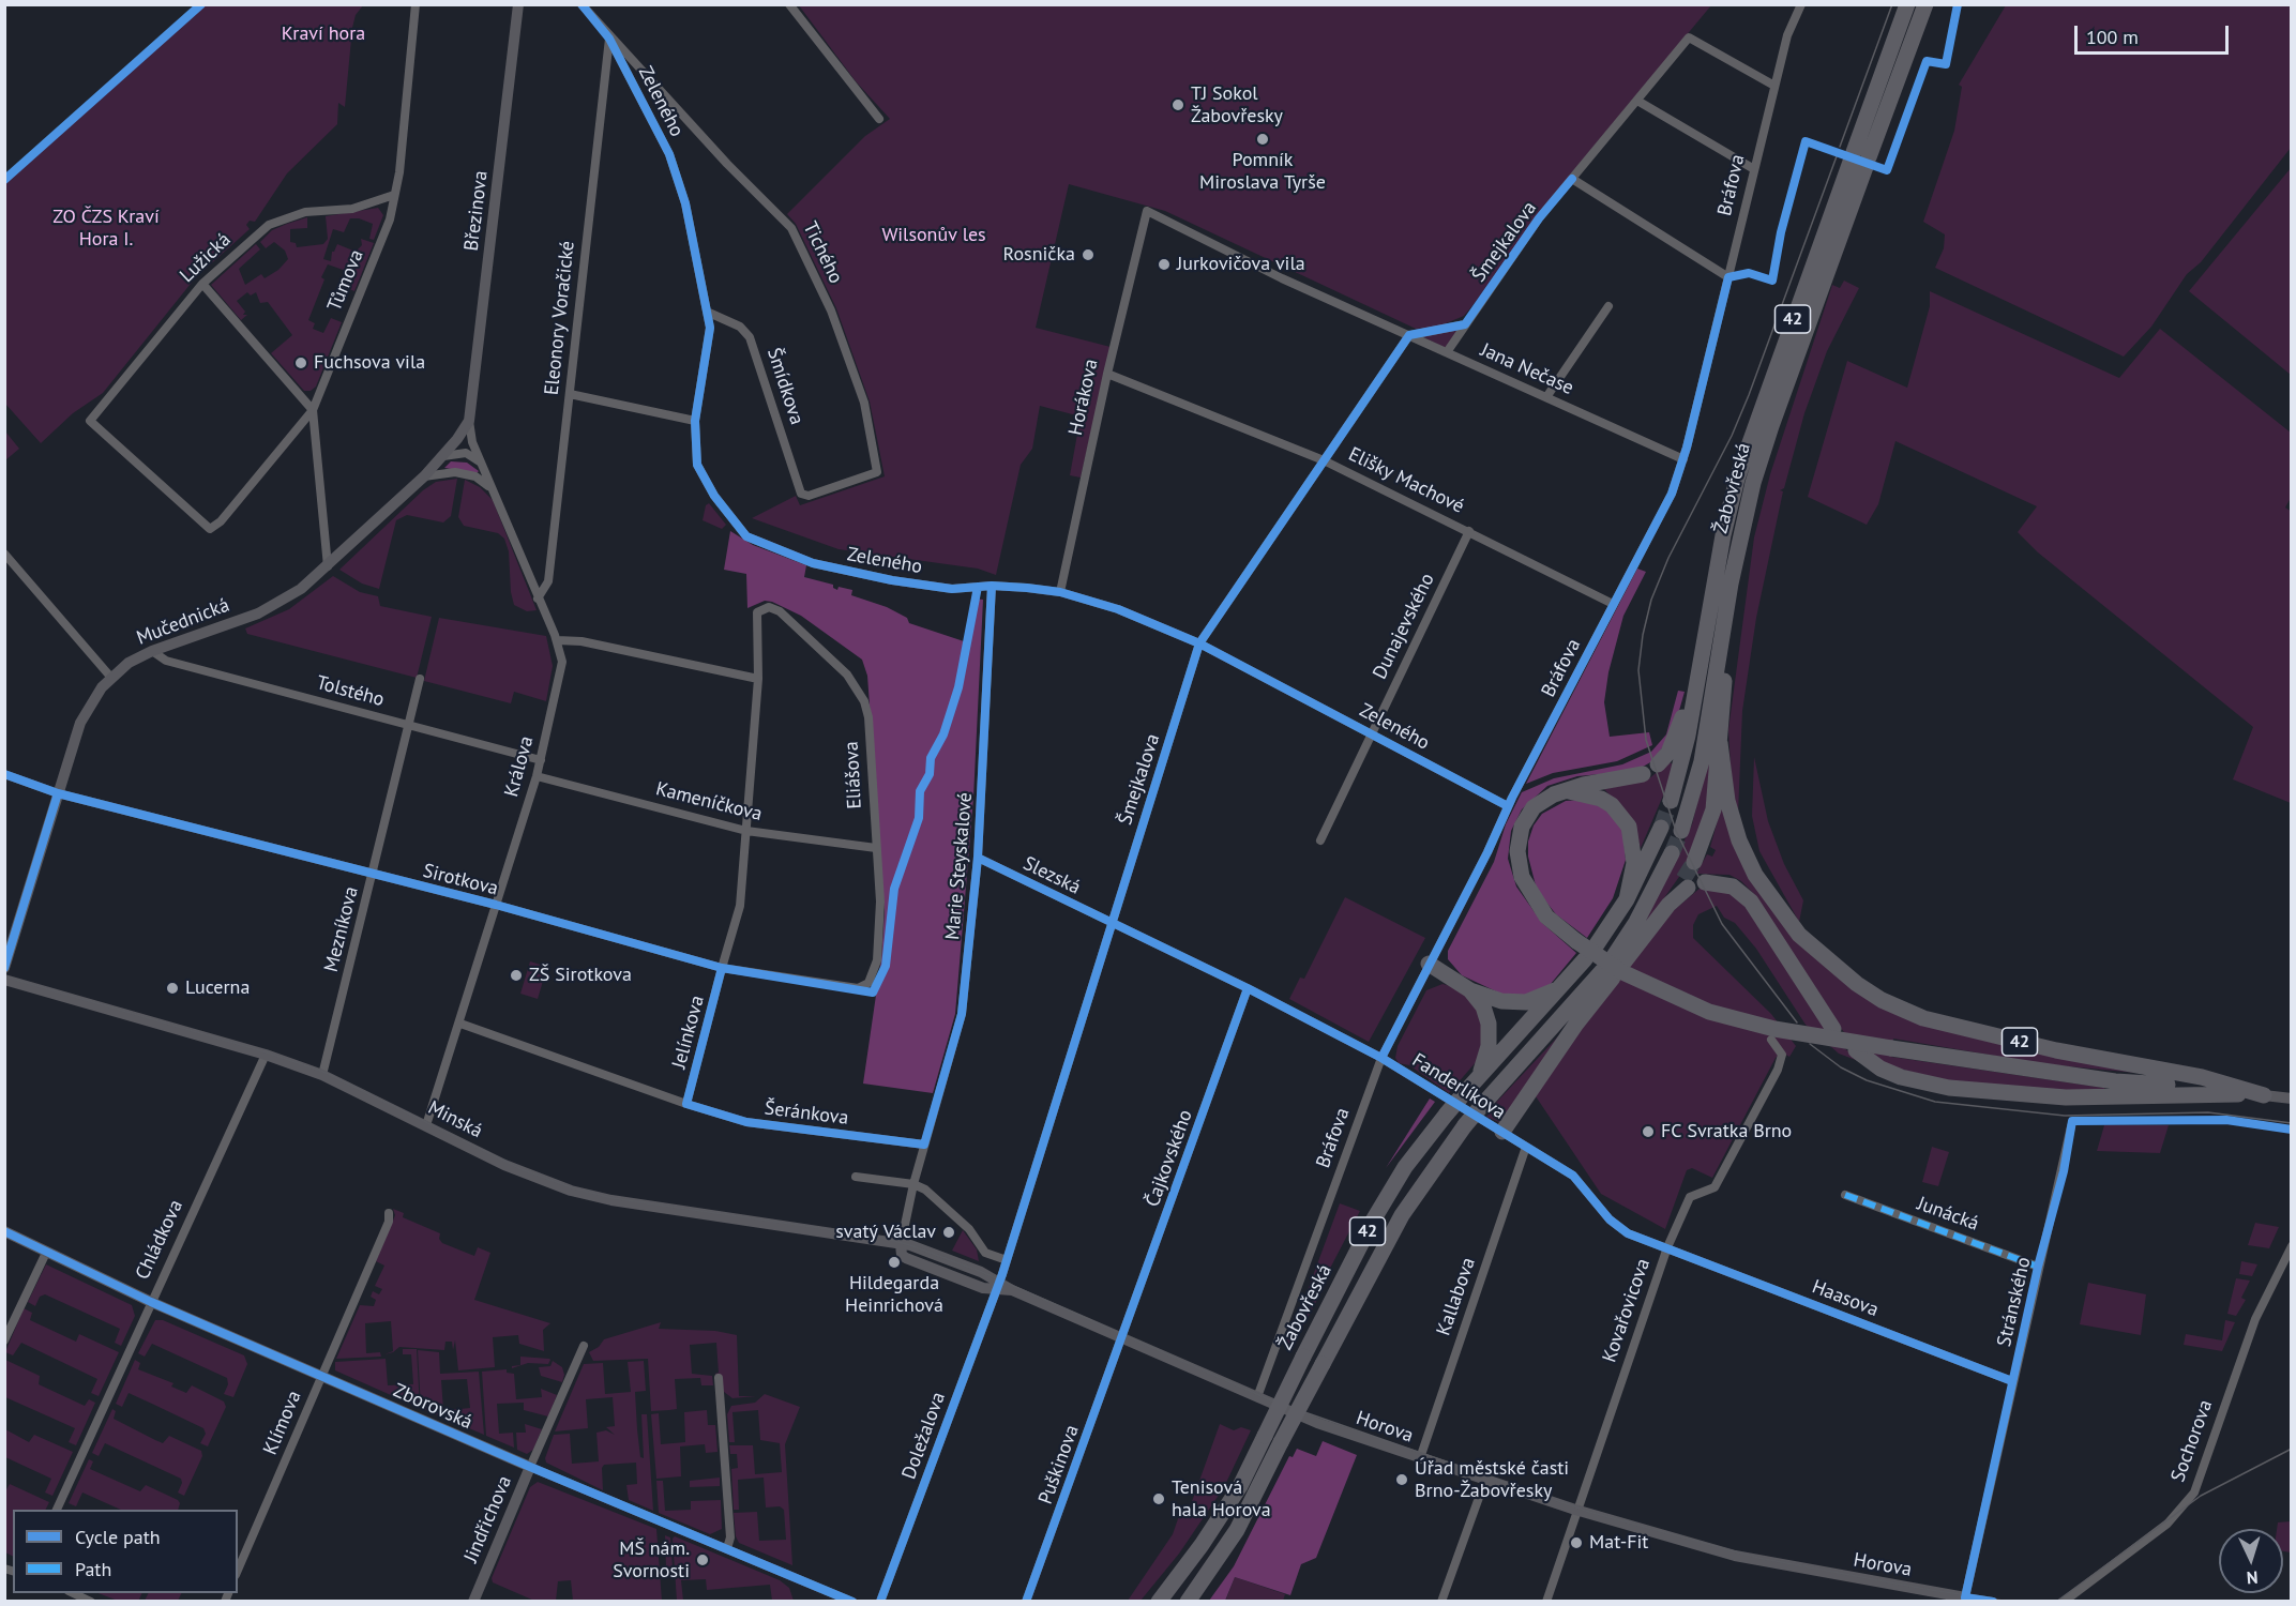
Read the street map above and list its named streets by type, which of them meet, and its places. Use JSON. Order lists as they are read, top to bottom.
{
  "streets": {
    "highway": ["42", "Žabovřeská"],
    "street": [
      "Zeleného",
      "Bráfova",
      "Březinova",
      "Šmejkalova",
      "Tichého",
      "Lužická",
      "Tůmova",
      "Eleonory Voračické",
      "Jana Nečase",
      "Šmídkova",
      "Horákova",
      "Elišky Machové",
      "Mučednická",
      "Dunajevského",
      "Tolstého",
      "Králova",
      "Eliášova",
      "Kameníčkova",
      "Marie Steyskalové",
      "Slezská",
      "Sirotkova",
      "Mezníkova",
      "Jelínkova",
      "Fanderlíkova",
      "Šeránkova",
      "Minská",
      "Čajkovského",
      "Junácká",
      "Chládkova",
      "Kallabova",
      "Haasova",
      "Stránského",
      "Kovařovicova",
      "Zborovská",
      "Klímova",
      "Horova",
      "Doležalova",
      "Sochorova",
      "Puškinova",
      "Jindřichova"
    ]
  },
  "crossings": [
    ["Zeleného", "Bráfova"],
    ["Zeleného", "Šmejkalova"],
    ["Zeleného", "Tichého"],
    ["Zeleného", "Eleonory Voračické"],
    ["Zeleného", "Šmídkova"],
    ["Zeleného", "Horákova"],
    ["Zeleného", "Dunajevského"],
    ["Zeleného", "Marie Steyskalové"],
    ["Bráfova", "Šmejkalova"],
    ["Bráfova", "Jana Nečase"],
    ["Bráfova", "Elišky Machové"],
    ["Bráfova", "Fanderlíkova"],
    ["Bráfova", "Horova"],
    ["Březinova", "Mučednická"],
    ["Březinova", "Králova"],
    ["Šmejkalova", "Jana Nečase"],
    ["Šmejkalova", "Elišky Machové"],
    ["Šmejkalova", "Slezská"],
    ["Šmejkalova", "Fanderlíkova"],
    ["Šmejkalova", "Minská"],
    ["Šmejkalova", "Horova"],
    ["Šmejkalova", "Doležalova"],
    ["Tichého", "Eleonory Voračické"],
    ["Tichého", "Šmídkova"],
    ["Lužická", "Tůmova"],
    ["Tůmova", "Mučednická"],
    ["Eleonory Voračické", "Králova"],
    ["42", "Žabovřeská"],
    ["Jana Nečase", "Horákova"],
    ["Horákova", "Elišky Machové"],
    ["Elišky Machové", "Dunajevského"],
    ["Mučednická", "Tolstého"],
    ["Mučednická", "Králova"],
    ["Mučednická", "Sirotkova"],
    ["Tolstého", "Králova"],
    ["Tolstého", "Mezníkova"],
    ["Králova", "Kameníčkova"],
    ["Králova", "Sirotkova"],
    ["Králova", "Šeránkova"],
    ["Králova", "Minská"],
    ["Eliášova", "Kameníčkova"],
    ["Eliášova", "Sirotkova"],
    ["Eliášova", "Jelínkova"],
    ["Kameníčkova", "Jelínkova"],
    ["Marie Steyskalové", "Slezská"],
    ["Marie Steyskalové", "Šeránkova"],
    ["Marie Steyskalové", "Minská"],
    ["Slezská", "Fanderlíkova"],
    ["Sirotkova", "Mezníkova"],
    ["Sirotkova", "Jelínkova"],
    ["Mezníkova", "Minská"],
    ["Jelínkova", "Šeránkova"],
    ["Fanderlíkova", "Čajkovského"],
    ["Fanderlíkova", "Kallabova"],
    ["Fanderlíkova", "Haasova"],
    ["Fanderlíkova", "Kovařovicova"],
    ["Minská", "Chládkova"],
    ["Minská", "Horova"],
    ["Minská", "Doležalova"],
    ["Čajkovského", "Horova"],
    ["Čajkovského", "Puškinova"],
    ["Junácká", "Stránského"],
    ["Chládkova", "Zborovská"],
    ["Kallabova", "Horova"],
    ["Haasova", "Stránského"],
    ["Haasova", "Kovařovicova"],
    ["Stránského", "Horova"],
    ["Kovařovicova", "Horova"],
    ["Zborovská", "Klímova"],
    ["Zborovská", "Jindřichova"],
    ["Horova", "Doležalova"],
    ["Horova", "Puškinova"]
  ],
  "parks": ["Kraví hora", "ZO ČZS Kraví Hora I.", "Wilsonův les"],
  "places": [
    "TJ Sokol Žabovřesky",
    "Pomník Miroslava Tyrše",
    "Rosnička",
    "Jurkovičova vila",
    "Fuchsova vila",
    "ZŠ Sirotkova",
    "Lucerna",
    "FC Svratka Brno",
    "svatý Václav",
    "Hildegarda Heinrichová",
    "Úřad městské časti Brno-Žabovřesky",
    "Tenisová hala Horova",
    "Mat-Fit",
    "MŠ nám. Svornosti"
  ],
  "legend": ["Cycle path", "Path"],
  "scale_bar": "100 m",
  "north": "bottom"
}
